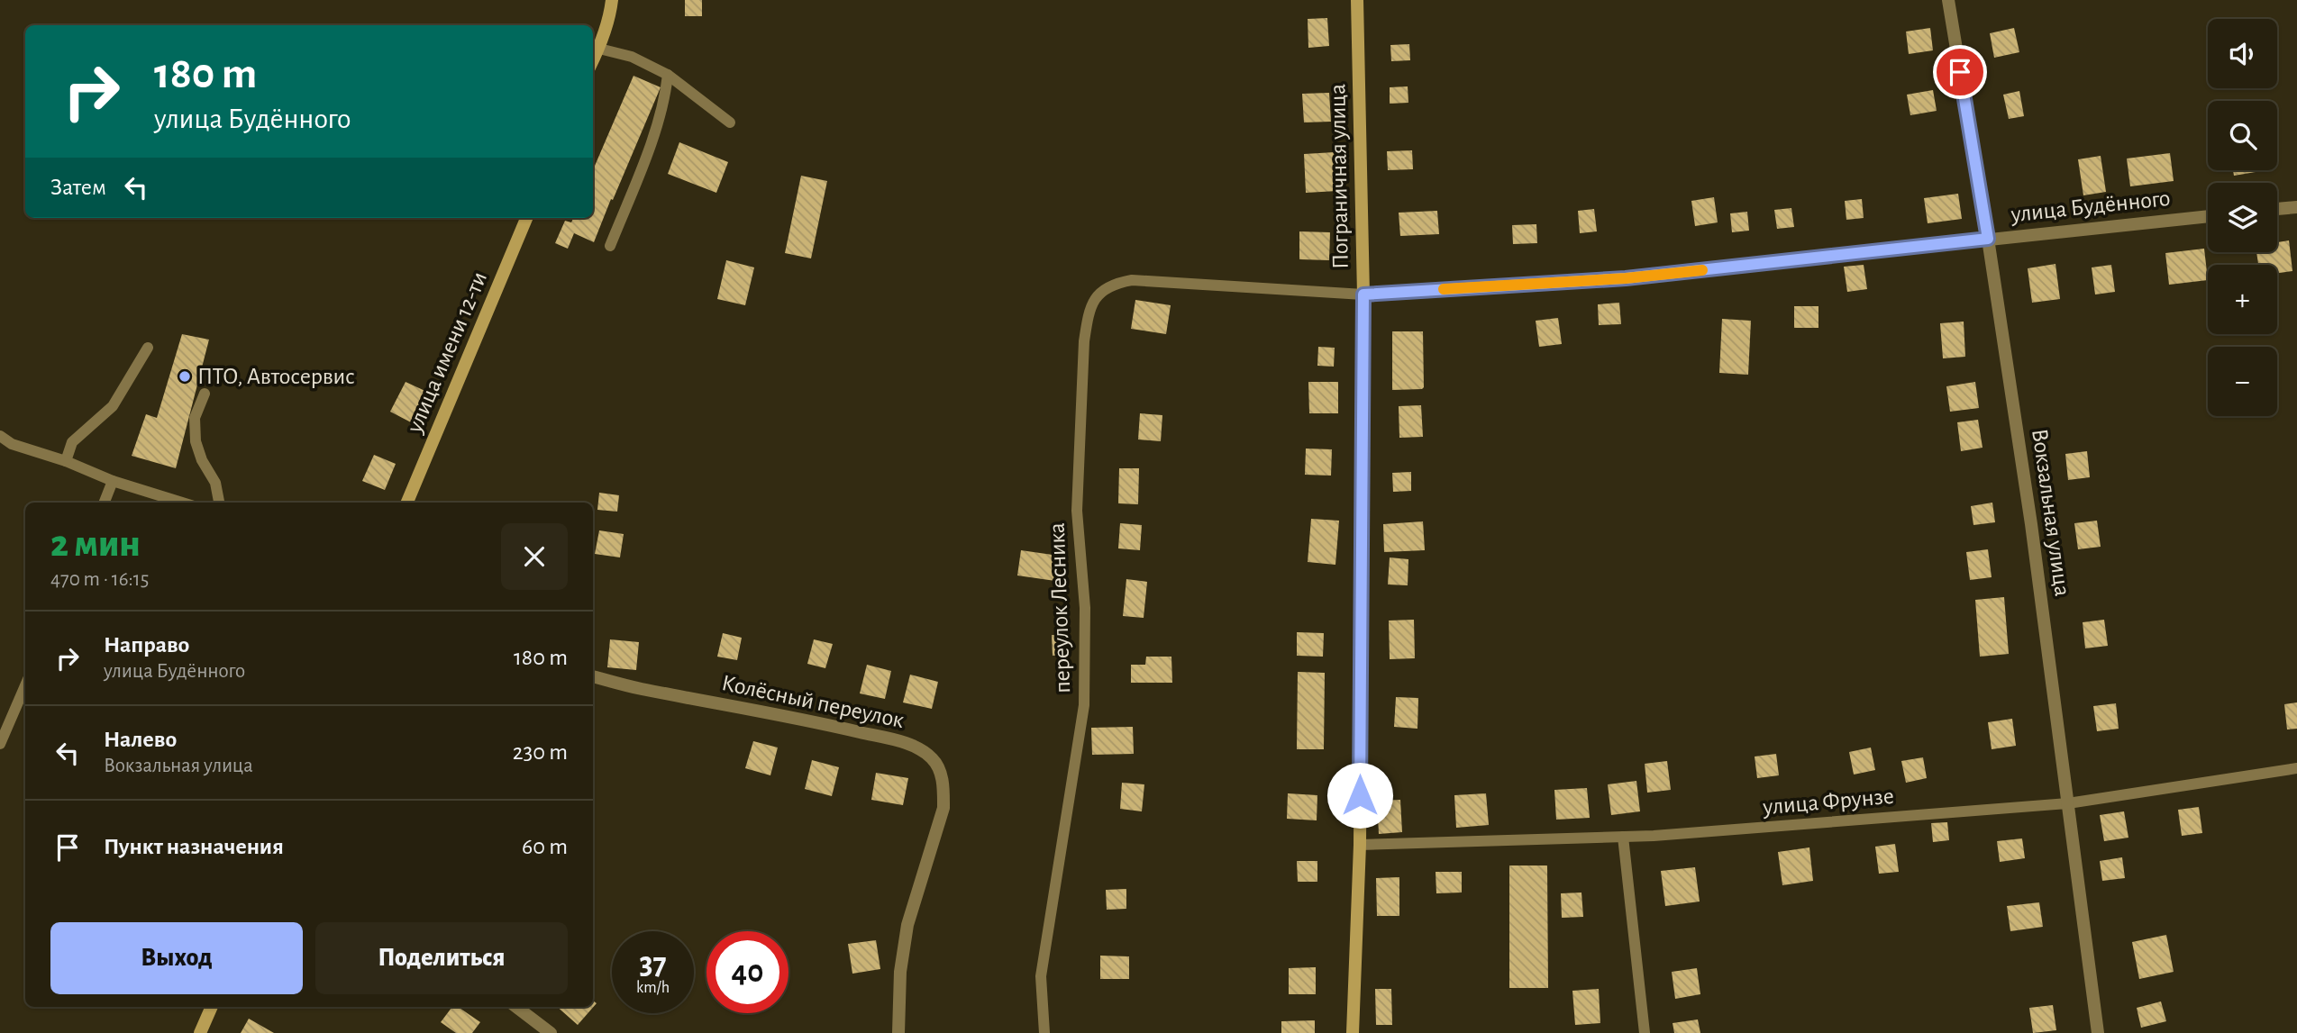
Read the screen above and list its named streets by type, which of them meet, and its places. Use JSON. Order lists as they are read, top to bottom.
{
  "streets": {
    "street": [
      "Пограничная улица",
      "улица Будённого",
      "улица имени 12-ти",
      "Вокзальная улица",
      "Колёсный переулок"
    ],
    "lane": ["переулок Лесника", "улица Фрунзе"]
  },
  "crossings": [
    ["Пограничная улица", "улица Будённого"],
    ["Пограничная улица", "переулок Лесника"],
    ["Пограничная улица", "улица Фрунзе"],
    ["улица Будённого", "Вокзальная улица"],
    ["улица Будённого", "переулок Лесника"],
    ["Вокзальная улица", "улица Фрунзе"]
  ],
  "places": ["ПТО, Автосервис"],
  "page": {
    "map_buttons": ["+", "−"],
    "turn": ["180 m", "улица Будённого"],
    "then": "Затем",
    "heading": ["2 мин", "470 m · 16:15"],
    "list": [
      {
        "name": "Направо",
        "note": "улица Будённого",
        "value": "180 m"
      },
      {
        "name": "Налево",
        "note": "Вокзальная улица",
        "value": "230 m"
      },
      {
        "name": "Пункт назначения",
        "value": "60 m"
      }
    ],
    "buttons": ["Выход", "Поделиться"],
    "speed": "37 km/h",
    "limit": "40"
  }
}
